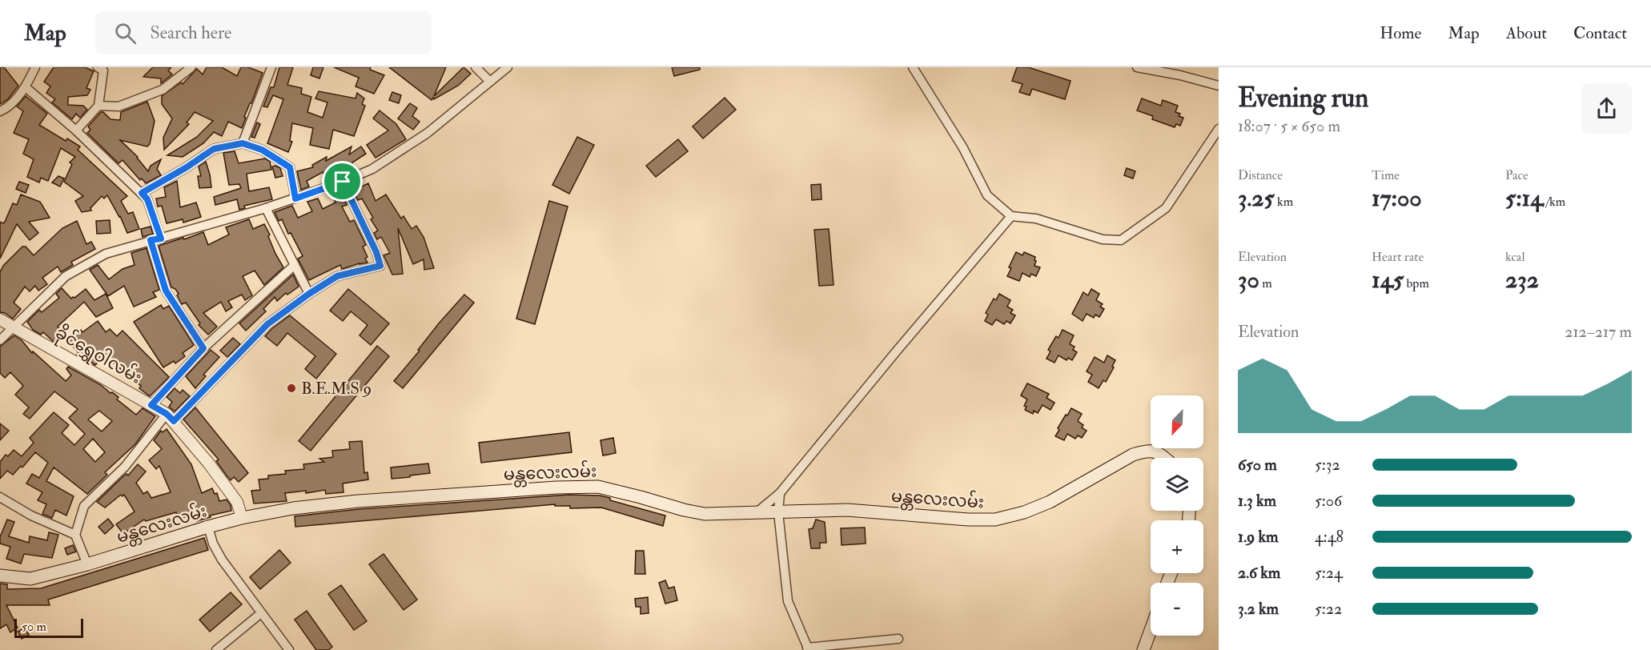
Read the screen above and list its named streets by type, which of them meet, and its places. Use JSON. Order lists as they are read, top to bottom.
{
  "streets": {
    "main road": ["မန္တလေးလမ်း"],
    "street": ["ခိုင်ရွှေဝါလမ်း"]
  },
  "crossings": [
    ["ခိုင်ရွှေဝါလမ်း", "မန္တလေးလမ်း"]
  ],
  "places": ["B.E.M.S 9"],
  "scale_bar": "50 m",
  "north": "bottom left",
  "page": {
    "header": "Map",
    "search": "Search here",
    "nav": [
      "Home",
      "Map",
      "About",
      "Contact"
    ],
    "heading": ["Evening run", "18:07 · 5 × 650 m"],
    "stats": [
      ["Distance", "3.25 km"],
      ["Time", "17:00"],
      ["Pace", "5:14 /km"],
      ["Elevation", "30 m"],
      ["Heart rate", "145 bpm"],
      ["kcal", "232"]
    ],
    "chart": ["Elevation", "212–217 m"],
    "map_buttons": ["+", "−"],
    "list": [
      {
        "name": "650 m",
        "note": "5:32"
      },
      {
        "name": "1.3 km",
        "note": "5:06"
      },
      {
        "name": "1.9 km",
        "note": "4:48"
      },
      {
        "name": "2.6 km",
        "note": "5:24"
      },
      {
        "name": "3.2 km",
        "note": "5:22"
      }
    ],
    "scale": "50 m"
  }
}
